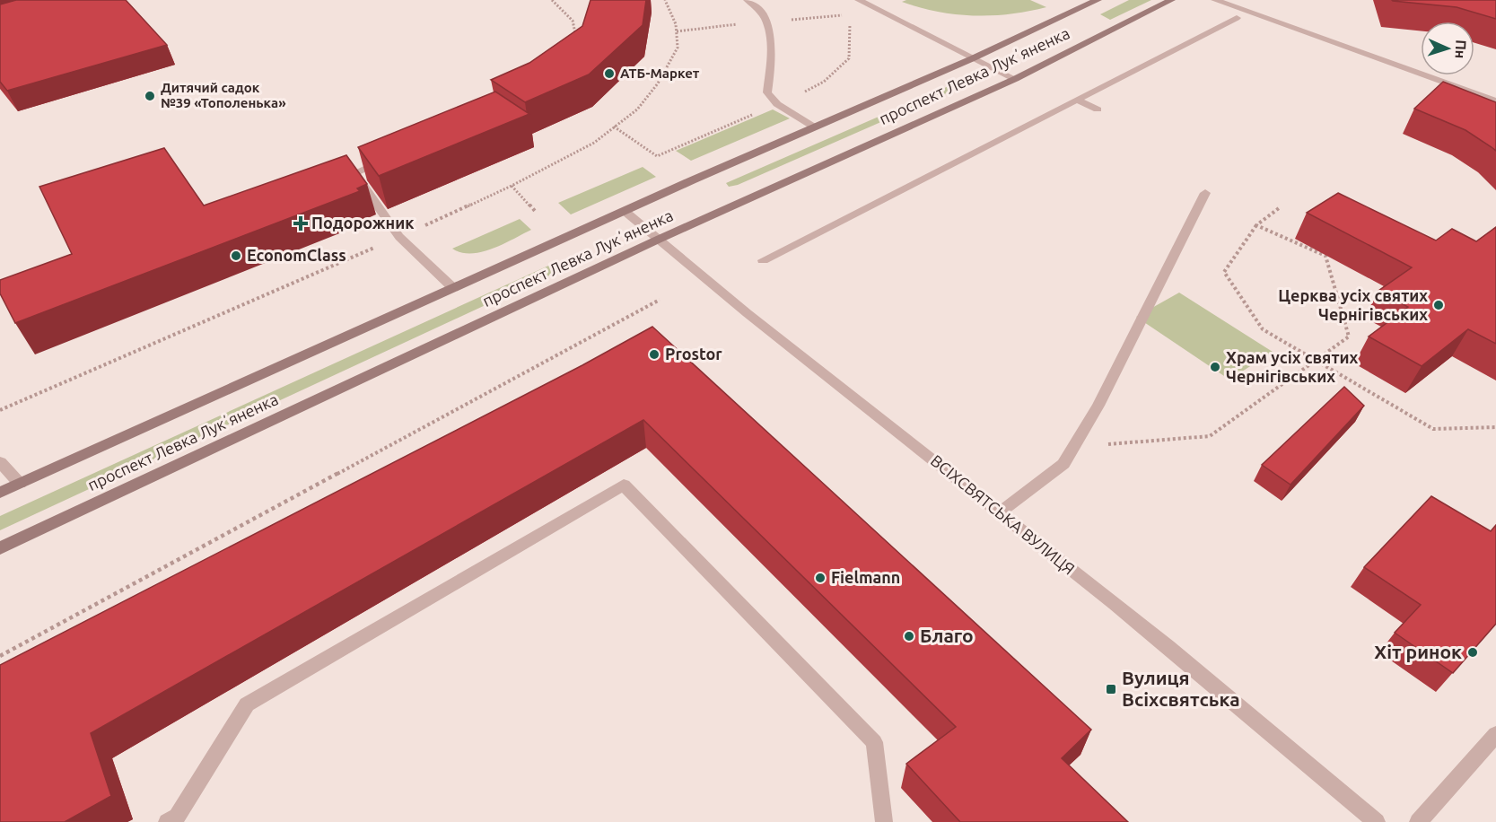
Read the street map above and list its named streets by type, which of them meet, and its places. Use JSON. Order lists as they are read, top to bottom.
{
  "streets": {
    "main road": ["проспект Левка Лукʼяненка"],
    "street": ["ВСІХСВЯТСЬКА ВУЛИЦЯ"]
  },
  "crossings": [
    ["проспект Левка Лукʼяненка", "ВСІХСВЯТСЬКА ВУЛИЦЯ"]
  ],
  "places": {
    "other": [
      "АТБ-Маркет",
      "Дитячий садок №39 «Тополенька»",
      "EconomClass",
      "Церква усіх святих Чернігівських",
      "Prostor",
      "Храм усіх святих Чернігівських",
      "Fielmann",
      "Благо",
      "Хіт ринок"
    ],
    "health": ["Подорожник"],
    "transit": ["Вулиця Всіхсвятська"]
  },
  "north": "right"
}
